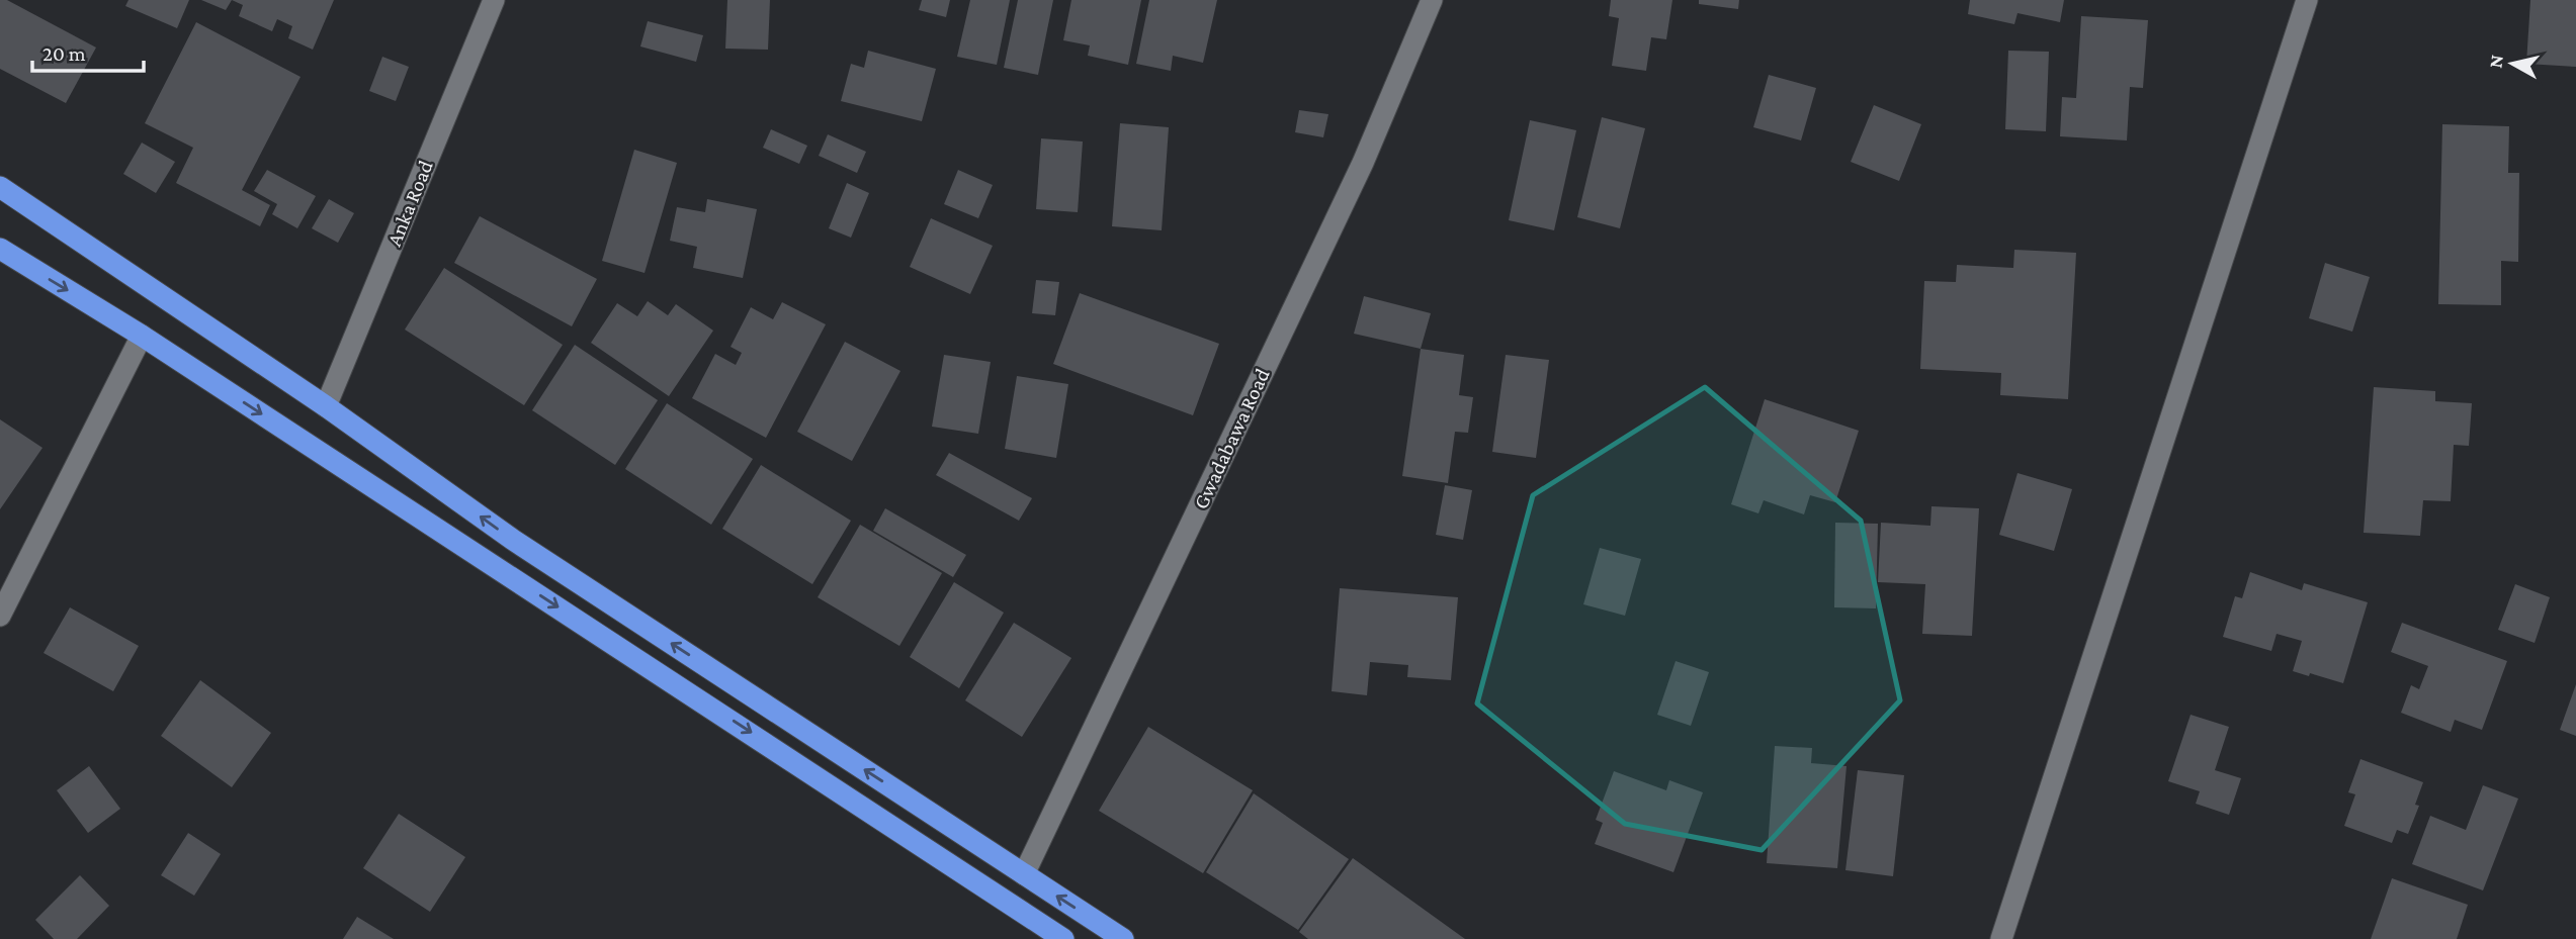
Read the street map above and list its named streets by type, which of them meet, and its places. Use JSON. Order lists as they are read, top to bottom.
{
  "streets": {
    "street": ["Anka Road", "Gwadabawa Road"]
  },
  "scale_bar": "20 m",
  "north": "left"
}
